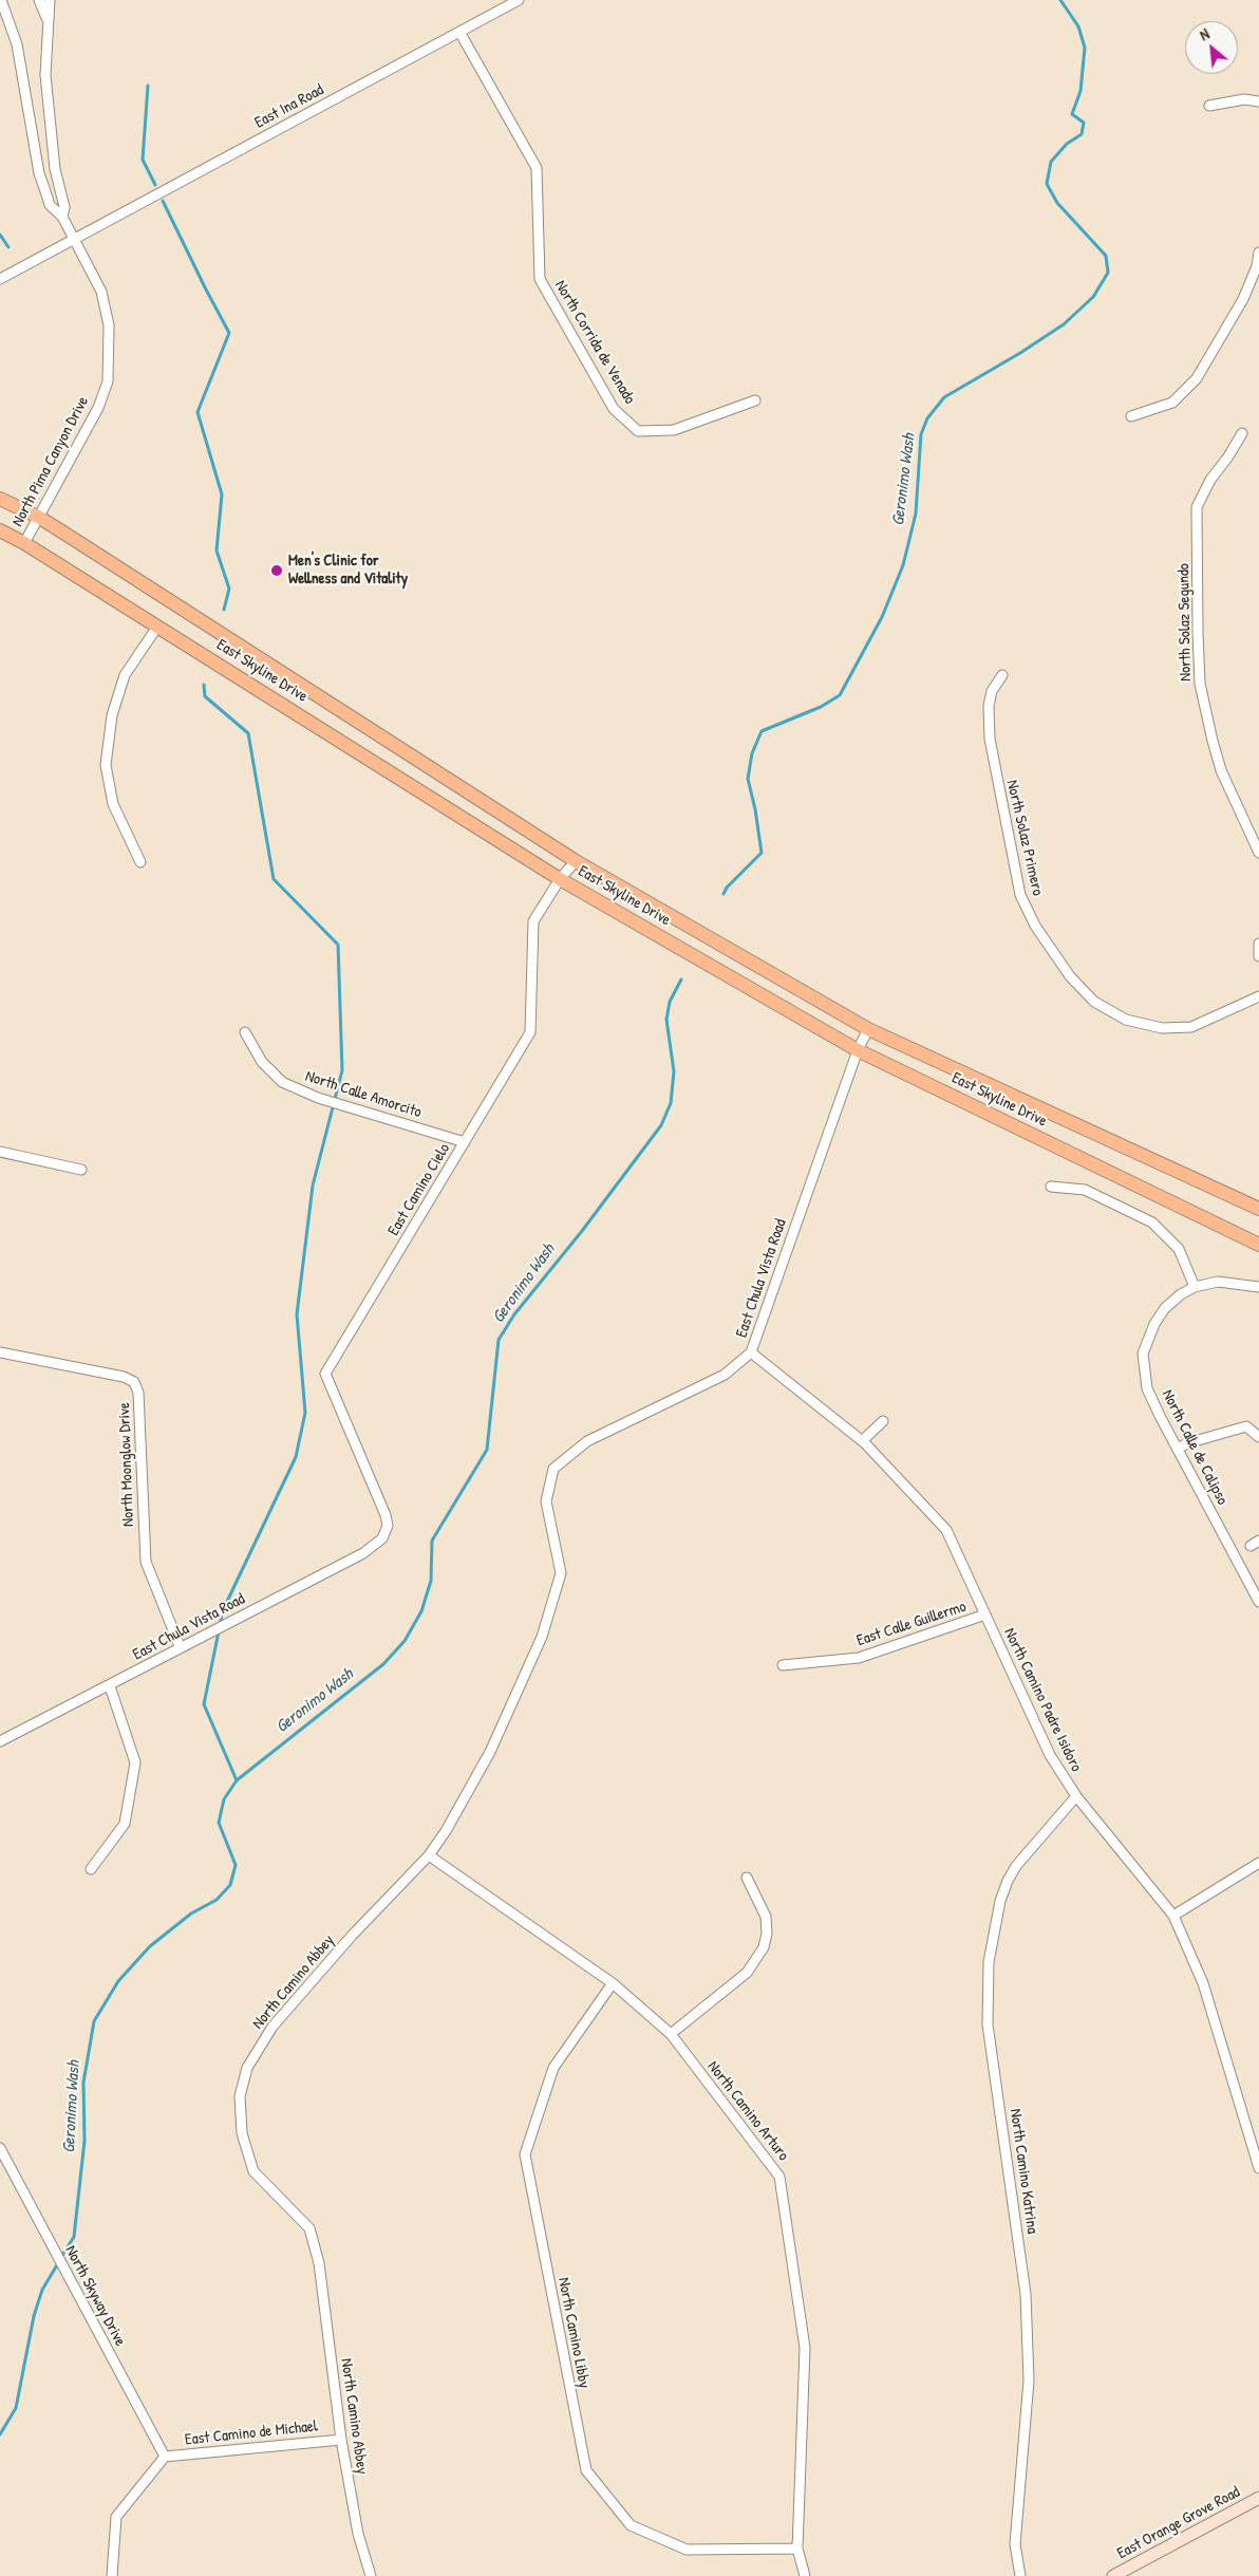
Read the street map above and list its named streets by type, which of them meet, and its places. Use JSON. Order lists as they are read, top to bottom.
{
  "streets": {
    "main road": ["East Skyline Drive", "East Orange Grove Road"],
    "street": [
      "East Ina Road",
      "North Corrida de Venado",
      "North Pima Canyon Drive",
      "North Solaz Segundo",
      "North Solaz Primero",
      "North Calle Amorcito",
      "East Camino Cielo",
      "East Chula Vista Road",
      "North Calle de Calipso",
      "North Moonglow Drive",
      "East Calle Guillermo",
      "North Camino Padre Isidoro",
      "North Camino Abbey",
      "North Camino Arturo",
      "North Camino Katrina",
      "North Skyway Drive",
      "North Camino Libby",
      "East Camino de Michael"
    ]
  },
  "crossings": [
    ["East Ina Road", "North Corrida de Venado"],
    ["East Ina Road", "North Pima Canyon Drive"],
    ["North Pima Canyon Drive", "East Skyline Drive"],
    ["East Skyline Drive", "East Camino Cielo"],
    ["East Skyline Drive", "East Chula Vista Road"],
    ["North Calle Amorcito", "East Camino Cielo"],
    ["East Camino Cielo", "East Chula Vista Road"],
    ["East Chula Vista Road", "North Moonglow Drive"],
    ["East Chula Vista Road", "North Camino Padre Isidoro"],
    ["East Chula Vista Road", "North Camino Abbey"],
    ["East Calle Guillermo", "North Camino Padre Isidoro"],
    ["North Camino Padre Isidoro", "North Camino Katrina"],
    ["North Camino Abbey", "North Camino Arturo"],
    ["North Camino Abbey", "East Camino de Michael"],
    ["North Camino Arturo", "North Camino Libby"],
    ["North Skyway Drive", "East Camino de Michael"]
  ],
  "water": ["Geronimo Wash"],
  "places": ["Men's Clinic for Wellness and Vitality"],
  "north": "top left"
}
